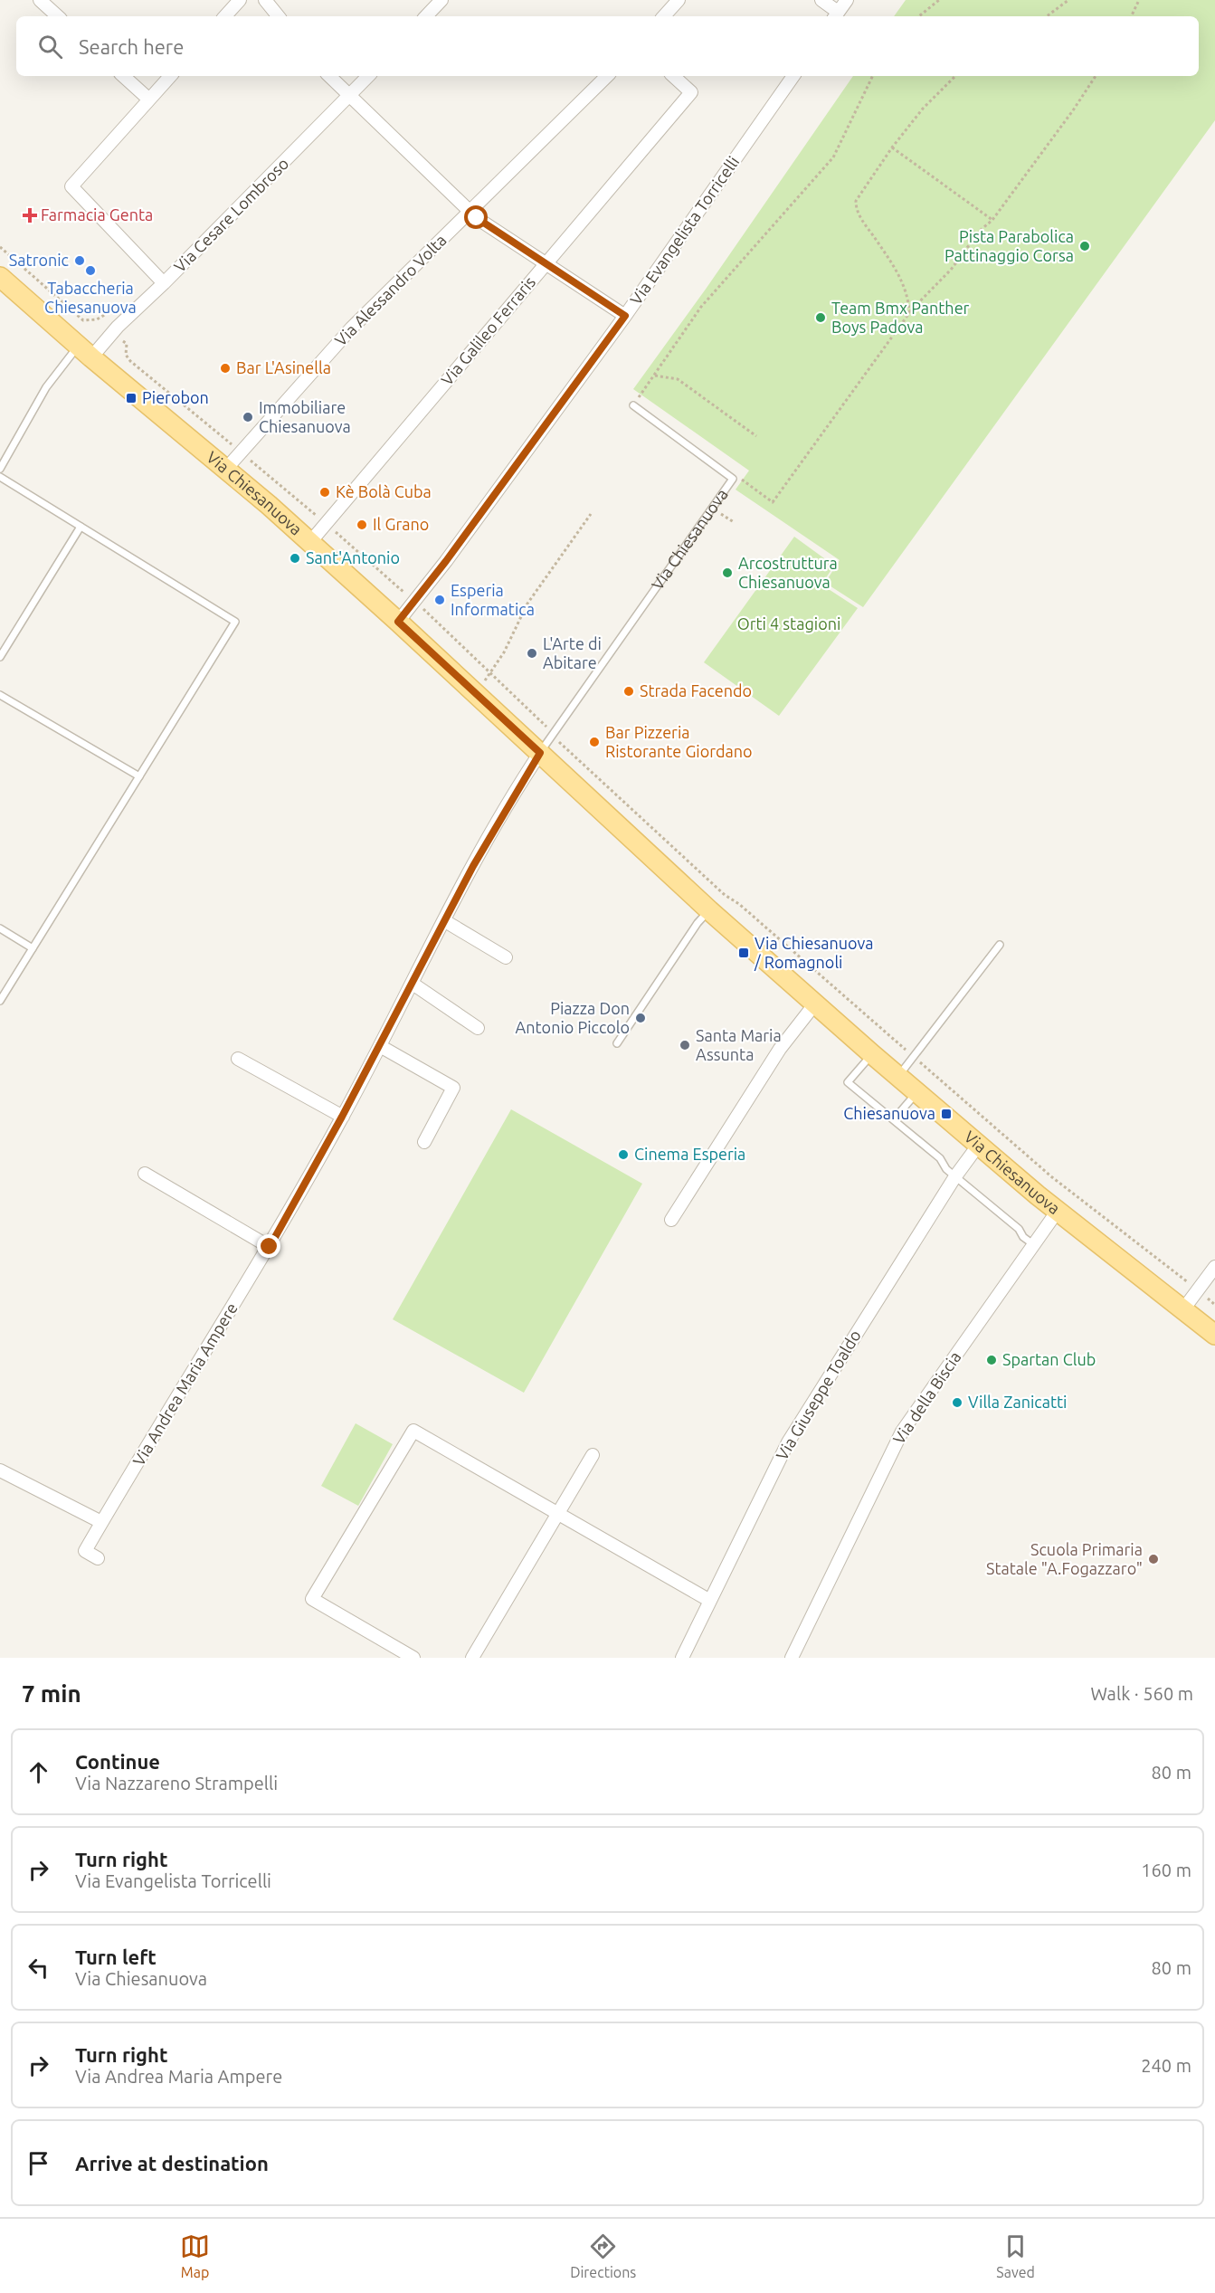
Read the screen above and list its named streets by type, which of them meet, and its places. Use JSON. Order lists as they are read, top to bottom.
{
  "streets": {
    "main road": ["Via Chiesanuova"],
    "street": [
      "Via Cesare Lombroso",
      "Via Evangelista Torricelli",
      "Via Alessandro Volta",
      "Via Galileo Ferraris",
      "Via Andrea Maria Ampere",
      "Via Giuseppe Toaldo",
      "Via della Biscia"
    ]
  },
  "crossings": [
    ["Via Cesare Lombroso", "Via Chiesanuova"],
    ["Via Evangelista Torricelli", "Via Chiesanuova"],
    ["Via Alessandro Volta", "Via Chiesanuova"],
    ["Via Galileo Ferraris", "Via Chiesanuova"],
    ["Via Chiesanuova", "Via Andrea Maria Ampere"],
    ["Via Chiesanuova", "Via Giuseppe Toaldo"],
    ["Via Chiesanuova", "Via della Biscia"]
  ],
  "parks": ["Orti 4 stagioni"],
  "places": {
    "health": ["Farmacia Genta"],
    "other": [
      "Pista Parabolica Pattinaggio Corsa",
      "Satronic",
      "Tabaccheria Chiesanuova",
      "Team Bmx Panther Boys Padova",
      "Bar L'Asinella",
      "Immobiliare Chiesanuova",
      "Kè Bolà Cuba",
      "Il Grano",
      "Sant'Antonio",
      "Arcostruttura Chiesanuova",
      "Esperia Informatica",
      "L'Arte di Abitare",
      "Strada Facendo",
      "Bar Pizzeria Ristorante Giordano",
      "Piazza Don Antonio Piccolo",
      "Santa Maria Assunta",
      "Cinema Esperia",
      "Spartan Club",
      "Villa Zanicatti",
      "Scuola Primaria Statale \"A.Fogazzaro\""
    ],
    "transit": ["Pierobon", "Via Chiesanuova / Romagnoli", "Chiesanuova"]
  },
  "page": {
    "search": "Search here",
    "heading": ["7 min", "Walk · 560 m"],
    "list": [
      ["Continue", "Via Nazzareno Strampelli", "80 m"],
      ["Turn right", "Via Evangelista Torricelli", "160 m"],
      ["Turn left", "Via Chiesanuova", "80 m"],
      ["Turn right", "Via Andrea Maria Ampere", "240 m"],
      "Arrive at destination"
    ],
    "nav": ["Map", "Directions", "Saved"]
  }
}
